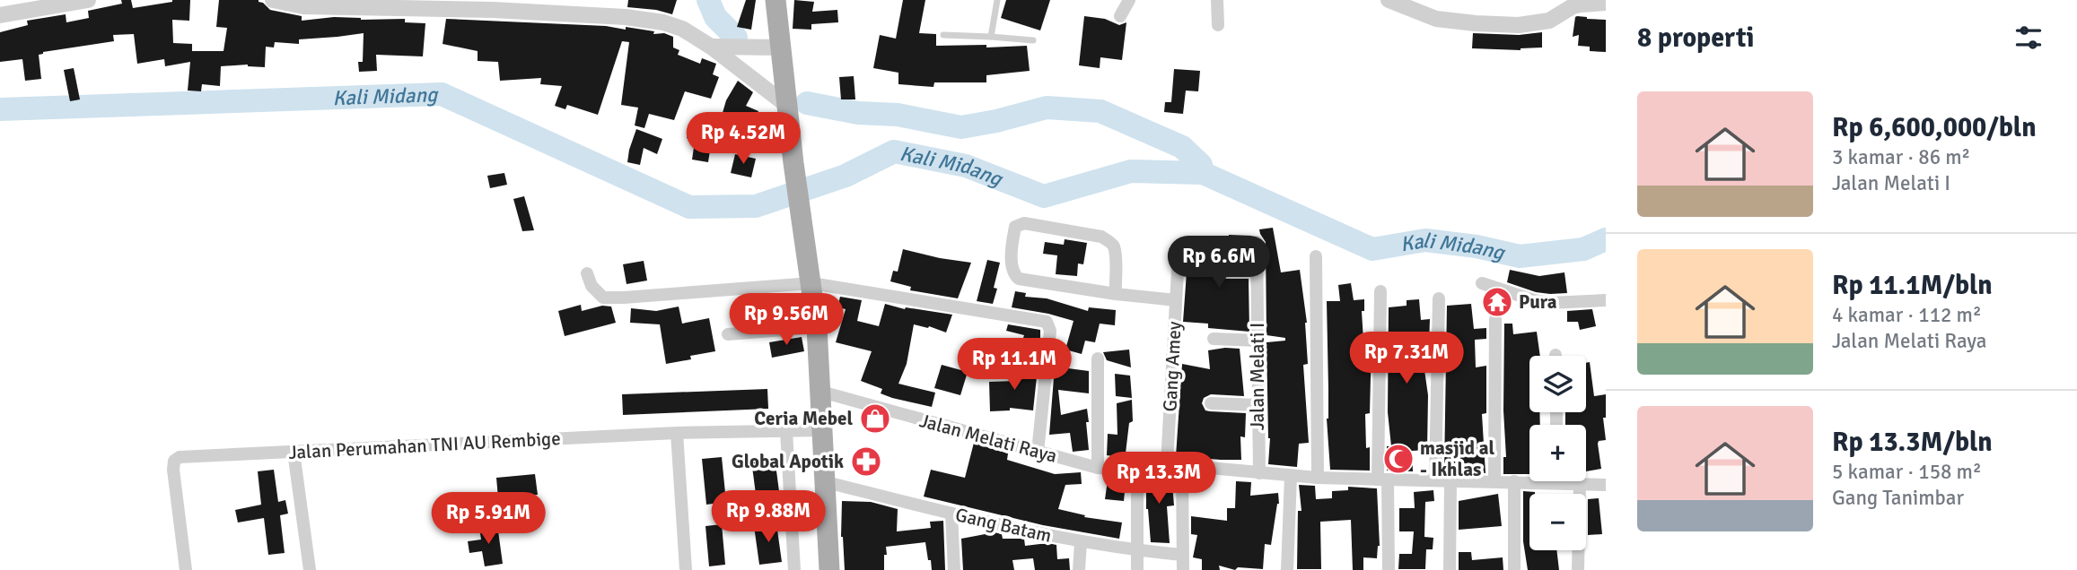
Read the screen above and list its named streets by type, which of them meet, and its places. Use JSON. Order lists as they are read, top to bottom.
{
  "streets": {
    "street": [
      "Gang Amey",
      "Jalan Melati I",
      "Jalan Melati Raya",
      "Jalan Perumahan TNI AU Rembige",
      "Gang Batam"
    ]
  },
  "crossings": [
    ["Gang Amey", "Jalan Melati Raya"],
    ["Jalan Melati I", "Jalan Melati Raya"]
  ],
  "water": ["Kali Midang"],
  "places": {
    "temple": ["Pura"],
    "shop": ["Ceria Mebel"],
    "mosque": ["masjid al - Ikhlas"],
    "pharmacy": ["Global Apotik"]
  },
  "page": {
    "heading": "8 properti",
    "list": [
      {
        "name": "Rp 6,600,000/bln",
        "note": "3 kamar · 86 m² · Jalan Melati I"
      },
      {
        "name": "Rp 11.1M/bln",
        "note": "4 kamar · 112 m² · Jalan Melati Raya"
      },
      {
        "name": "Rp 13.3M/bln",
        "note": "5 kamar · 158 m² · Gang Tanimbar"
      }
    ],
    "price": [
      "Rp 4.52M",
      "Rp 6.6M",
      "Rp 9.56M",
      "Rp 7.31M",
      "Rp 11.1M",
      "Rp 13.3M",
      "Rp 9.88M",
      "Rp 5.91M"
    ],
    "map_buttons": ["+", "−"]
  }
}
